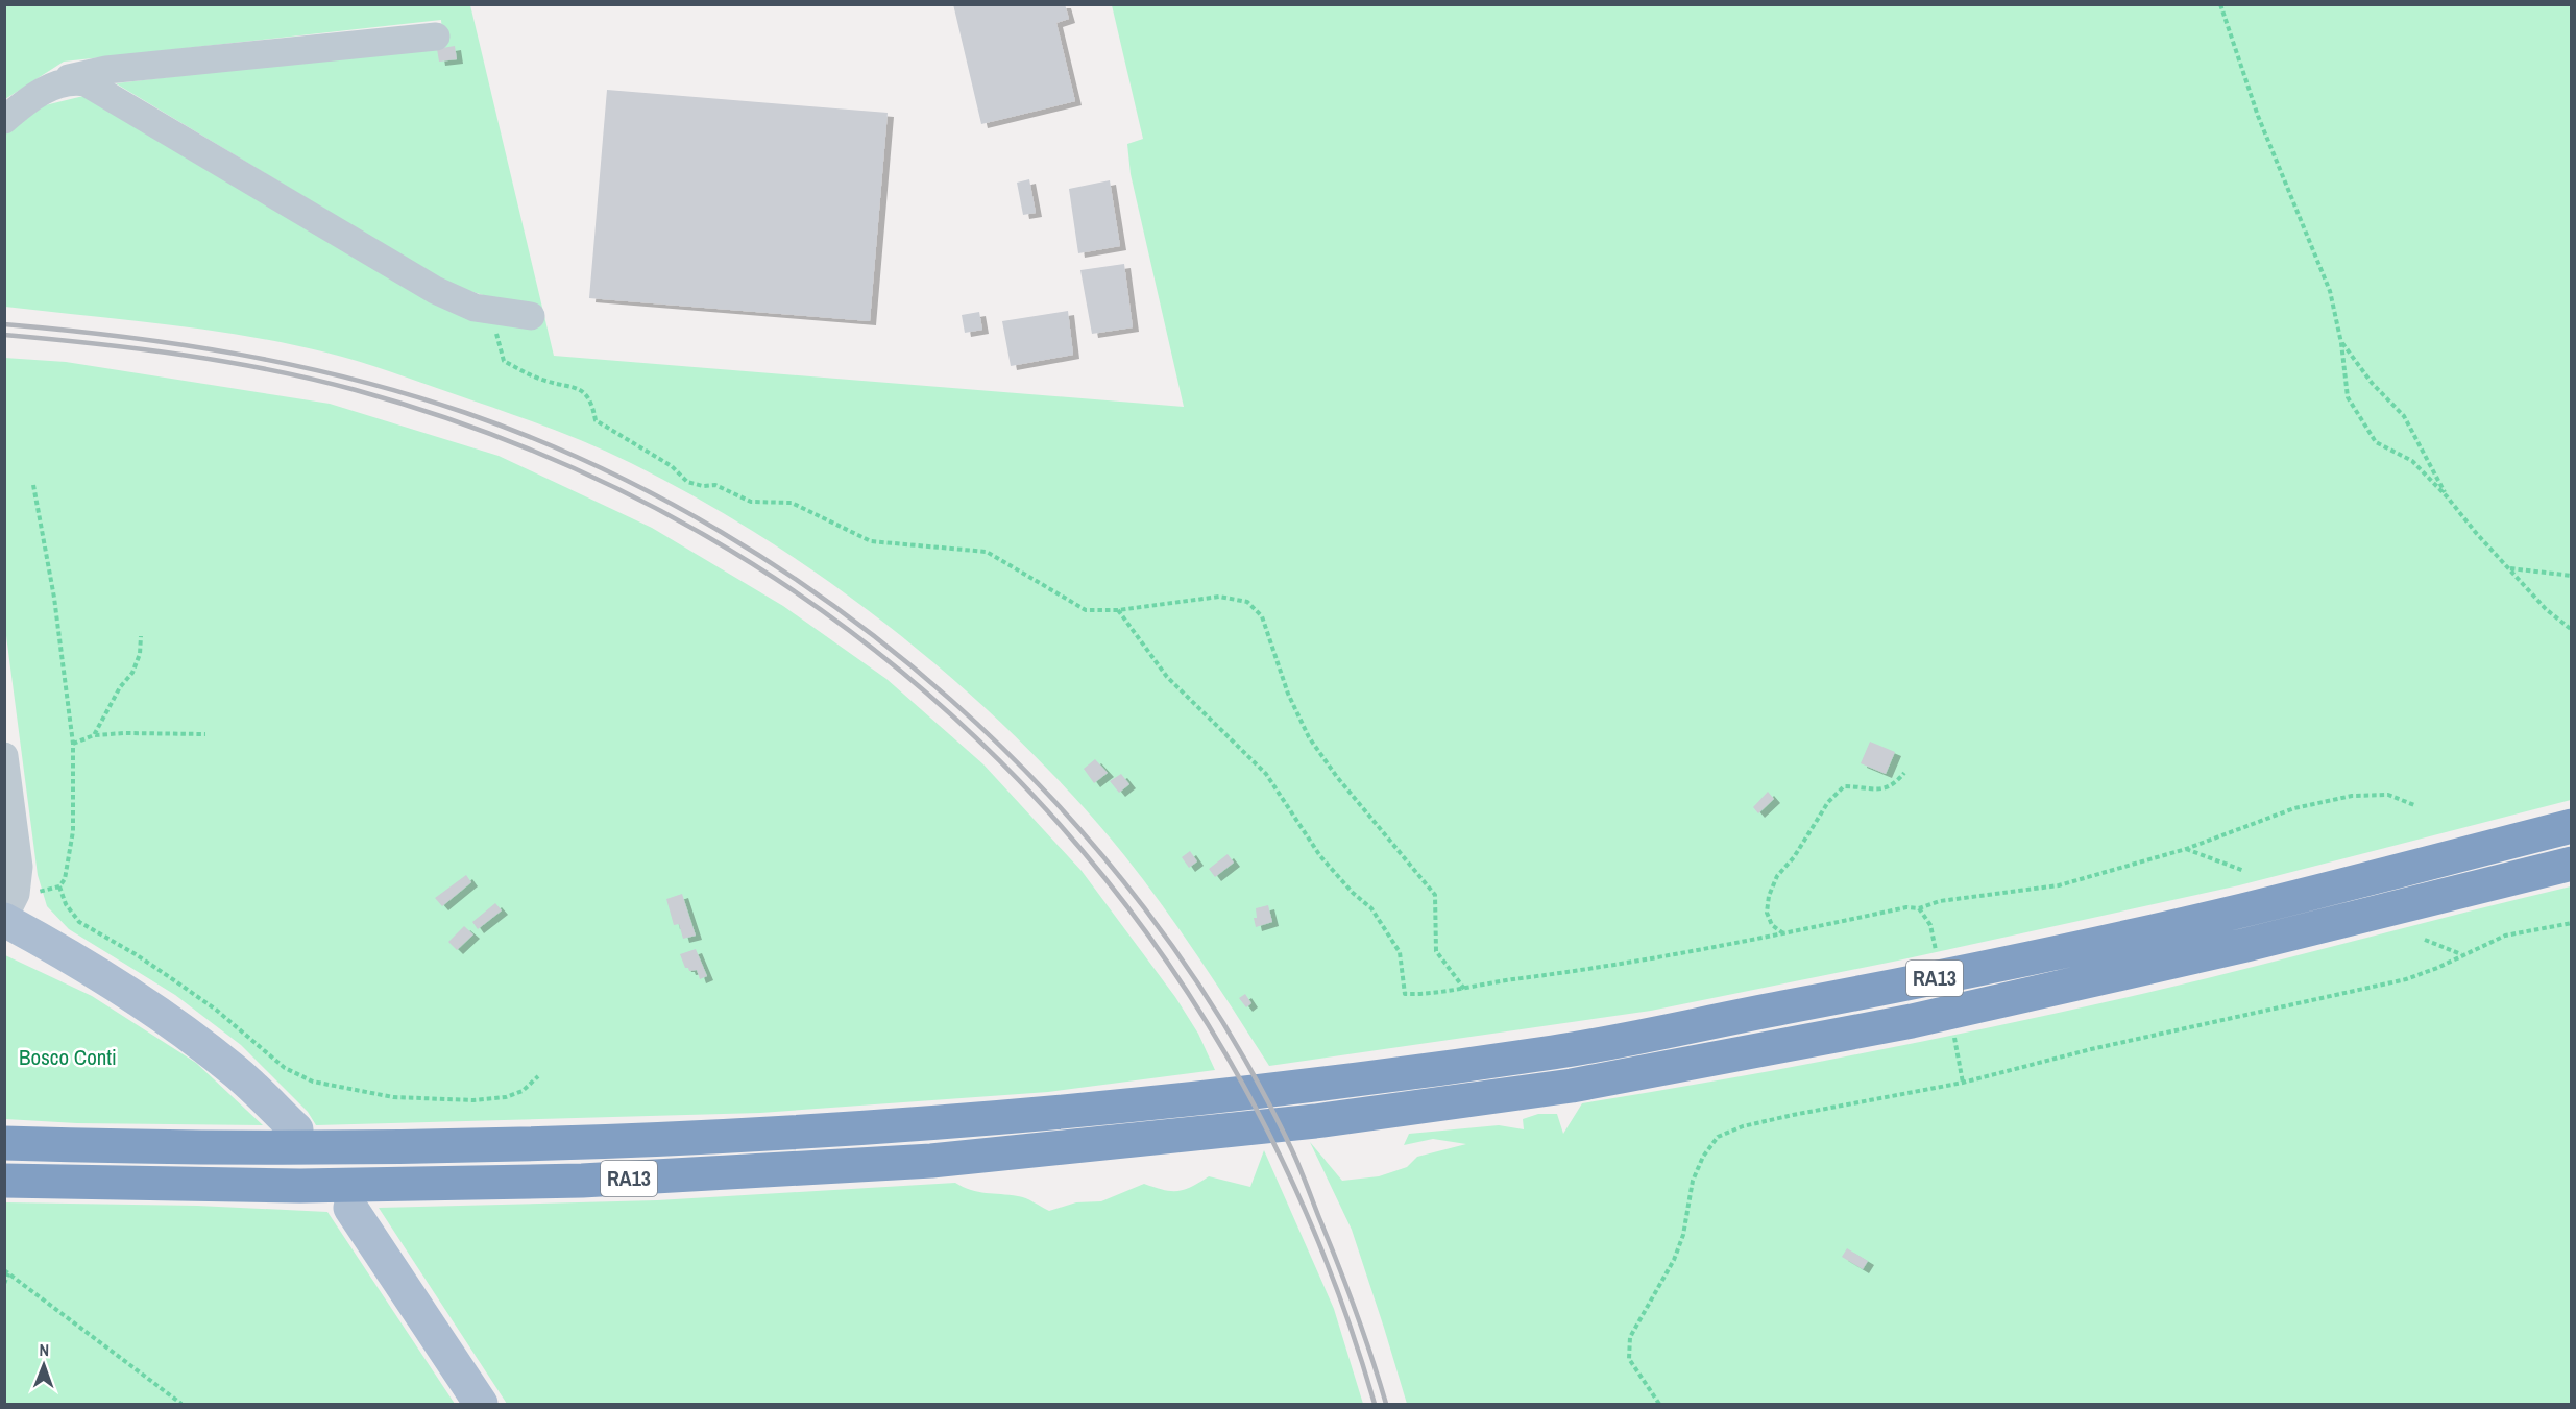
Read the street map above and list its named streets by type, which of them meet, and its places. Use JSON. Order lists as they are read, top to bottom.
{
  "streets": {
    "highway": ["RA13"]
  },
  "parks": ["Bosco Conti"],
  "north": "top"
}
